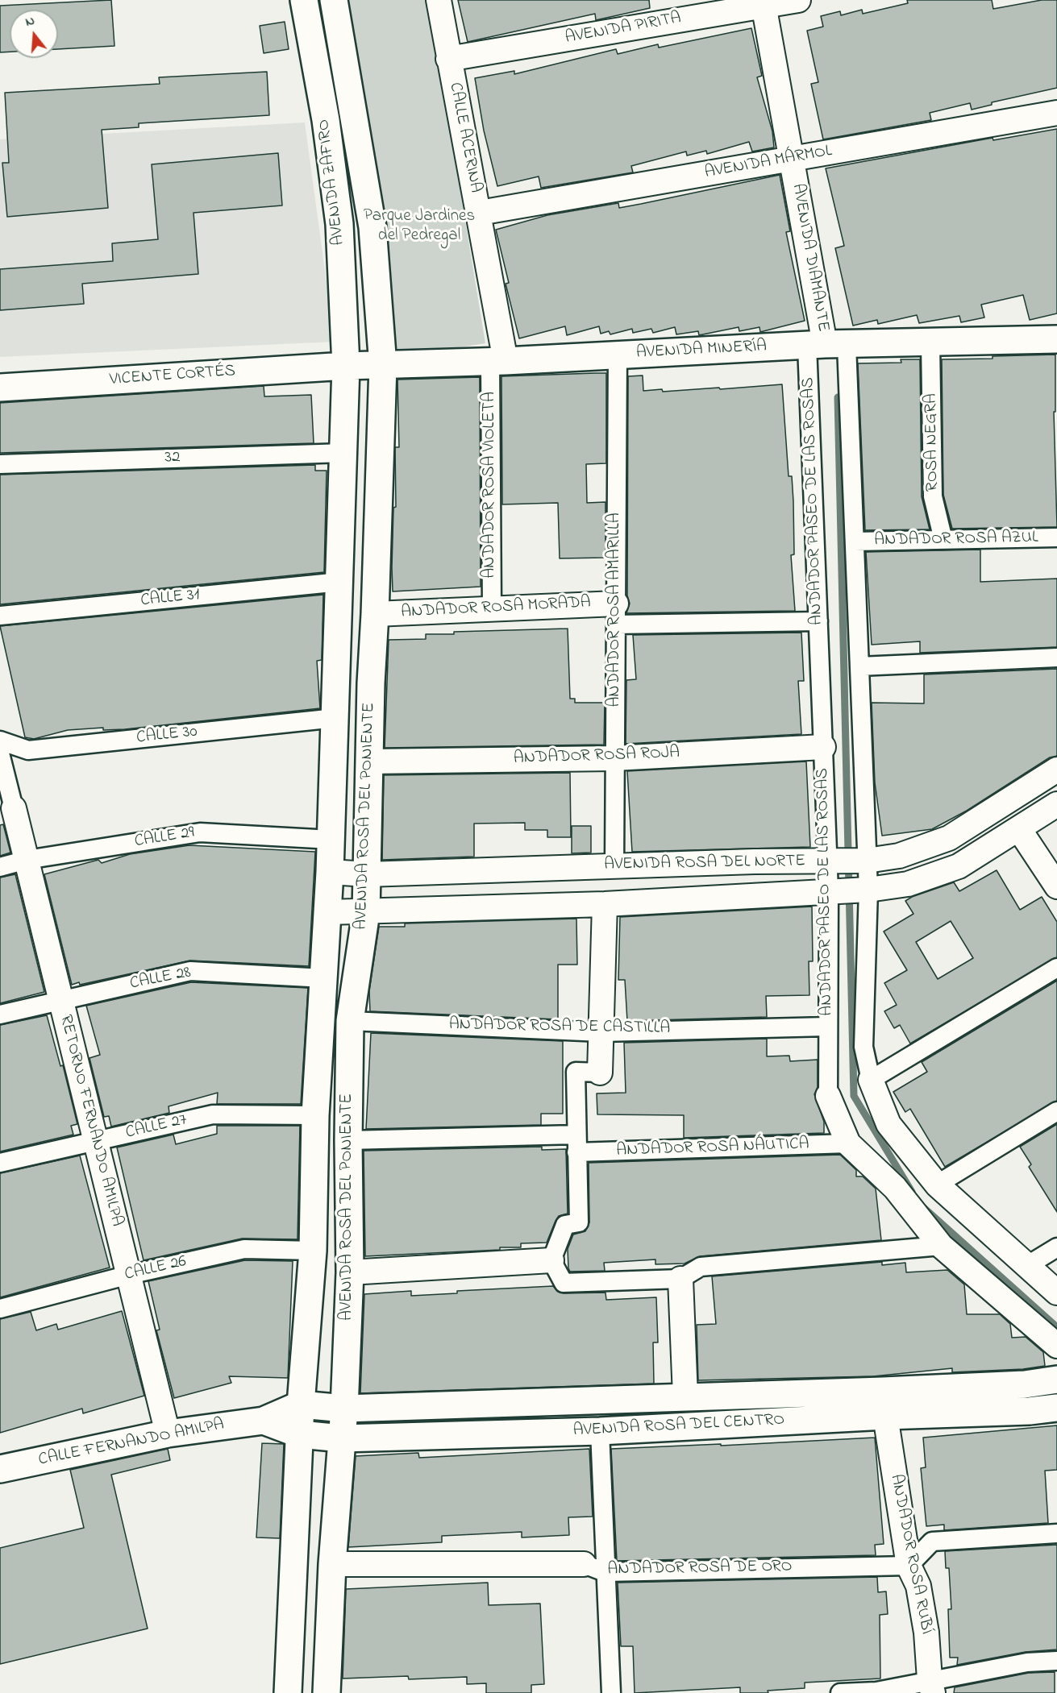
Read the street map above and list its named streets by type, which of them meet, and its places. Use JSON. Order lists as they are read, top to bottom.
{
  "streets": {
    "street": [
      "AVENIDA PIRITA",
      "CALLE ACERINA",
      "AVENIDA MÁRMOL",
      "AVENIDA ZAFIRO",
      "AVENIDA DIAMANTE",
      "AVENIDA MINERÍA",
      "VICENTE CORTÉS",
      "ROSA NEGRA",
      "32",
      "ANDADOR ROSA VIOLETA",
      "ANDADOR PASEO DE LAS ROSAS",
      "ANDADOR ROSA AZUL",
      "CALLE 31",
      "ANDADOR ROSA MORADA",
      "ANDADOR ROSA AMARILLA",
      "CALLE 30",
      "ANDADOR ROSA ROJA",
      "AVENIDA ROSA DEL PONIENTE",
      "CALLE 29",
      "AVENIDA ROSA DEL NORTE",
      "CALLE 28",
      "ANDADOR ROSA DE CASTILLA",
      "RETORNO FERNANDO AMILPA",
      "CALLE 27",
      "ANDADOR ROSA NÁUTICA",
      "CALLE 26",
      "AVENIDA ROSA DEL CENTRO",
      "CALLE FERNANDO AMILPA",
      "ANDADOR ROSA RUBÍ",
      "ANDADOR ROSA DE ORO"
    ]
  },
  "crossings": [
    ["AVENIDA PIRITA", "CALLE ACERINA"],
    ["AVENIDA PIRITA", "AVENIDA DIAMANTE"],
    ["CALLE ACERINA", "AVENIDA MÁRMOL"],
    ["CALLE ACERINA", "AVENIDA MINERÍA"],
    ["CALLE ACERINA", "ANDADOR ROSA VIOLETA"],
    ["AVENIDA MÁRMOL", "AVENIDA DIAMANTE"],
    ["AVENIDA ZAFIRO", "AVENIDA MINERÍA"],
    ["AVENIDA ZAFIRO", "VICENTE CORTÉS"],
    ["AVENIDA ZAFIRO", "AVENIDA ROSA DEL PONIENTE"],
    ["AVENIDA DIAMANTE", "AVENIDA MINERÍA"],
    ["AVENIDA DIAMANTE", "ANDADOR PASEO DE LAS ROSAS"],
    ["AVENIDA MINERÍA", "VICENTE CORTÉS"],
    ["AVENIDA MINERÍA", "ROSA NEGRA"],
    ["AVENIDA MINERÍA", "ANDADOR ROSA VIOLETA"],
    ["AVENIDA MINERÍA", "ANDADOR PASEO DE LAS ROSAS"],
    ["AVENIDA MINERÍA", "ANDADOR ROSA AMARILLA"],
    ["AVENIDA MINERÍA", "AVENIDA ROSA DEL PONIENTE"],
    ["VICENTE CORTÉS", "AVENIDA ROSA DEL PONIENTE"],
    ["ROSA NEGRA", "ANDADOR ROSA AZUL"],
    ["32", "AVENIDA ROSA DEL PONIENTE"],
    ["ANDADOR ROSA VIOLETA", "ANDADOR ROSA MORADA"],
    ["ANDADOR PASEO DE LAS ROSAS", "ANDADOR ROSA AZUL"],
    ["ANDADOR PASEO DE LAS ROSAS", "ANDADOR ROSA MORADA"],
    ["ANDADOR PASEO DE LAS ROSAS", "ANDADOR ROSA ROJA"],
    ["ANDADOR PASEO DE LAS ROSAS", "AVENIDA ROSA DEL NORTE"],
    ["ANDADOR PASEO DE LAS ROSAS", "ANDADOR ROSA DE CASTILLA"],
    ["ANDADOR PASEO DE LAS ROSAS", "ANDADOR ROSA NÁUTICA"],
    ["CALLE 31", "AVENIDA ROSA DEL PONIENTE"],
    ["ANDADOR ROSA MORADA", "ANDADOR ROSA AMARILLA"],
    ["ANDADOR ROSA MORADA", "AVENIDA ROSA DEL PONIENTE"],
    ["ANDADOR ROSA AMARILLA", "ANDADOR ROSA ROJA"],
    ["ANDADOR ROSA AMARILLA", "AVENIDA ROSA DEL NORTE"],
    ["CALLE 30", "AVENIDA ROSA DEL PONIENTE"],
    ["ANDADOR ROSA ROJA", "AVENIDA ROSA DEL PONIENTE"],
    ["AVENIDA ROSA DEL PONIENTE", "CALLE 29"],
    ["AVENIDA ROSA DEL PONIENTE", "AVENIDA ROSA DEL NORTE"],
    ["AVENIDA ROSA DEL PONIENTE", "CALLE 28"],
    ["AVENIDA ROSA DEL PONIENTE", "ANDADOR ROSA DE CASTILLA"],
    ["AVENIDA ROSA DEL PONIENTE", "CALLE 27"],
    ["AVENIDA ROSA DEL PONIENTE", "ANDADOR ROSA NÁUTICA"],
    ["AVENIDA ROSA DEL PONIENTE", "CALLE 26"],
    ["AVENIDA ROSA DEL PONIENTE", "AVENIDA ROSA DEL CENTRO"],
    ["AVENIDA ROSA DEL PONIENTE", "CALLE FERNANDO AMILPA"],
    ["AVENIDA ROSA DEL PONIENTE", "ANDADOR ROSA DE ORO"],
    ["CALLE 29", "RETORNO FERNANDO AMILPA"],
    ["CALLE 28", "RETORNO FERNANDO AMILPA"],
    ["RETORNO FERNANDO AMILPA", "CALLE 27"],
    ["RETORNO FERNANDO AMILPA", "CALLE 26"],
    ["RETORNO FERNANDO AMILPA", "CALLE FERNANDO AMILPA"],
    ["AVENIDA ROSA DEL CENTRO", "CALLE FERNANDO AMILPA"],
    ["AVENIDA ROSA DEL CENTRO", "ANDADOR ROSA RUBÍ"],
    ["ANDADOR ROSA RUBÍ", "ANDADOR ROSA DE ORO"]
  ],
  "parks": ["Parque Jardines del Pedregal"],
  "north": "top"
}
